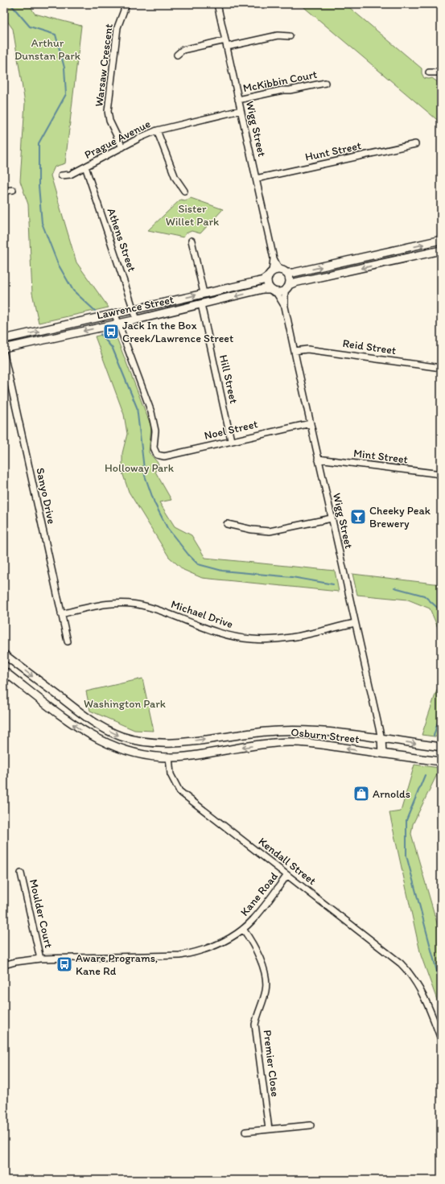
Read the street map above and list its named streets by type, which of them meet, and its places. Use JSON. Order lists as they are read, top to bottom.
{
  "streets": {
    "street": [
      "Warsaw Crescent",
      "McKibbin Court",
      "Wigg Street",
      "Prague Avenue",
      "Hunt Street",
      "Athens Street",
      "Lawrence Street",
      "Reid Street",
      "Hill Street",
      "Noel Street",
      "Mint Street",
      "Sanyo Drive",
      "Michael Drive",
      "Osburn Street",
      "Kendall Street",
      "Kane Road",
      "Moulder Court",
      "Premier Close"
    ]
  },
  "crossings": [
    ["Warsaw Crescent", "Prague Avenue"],
    ["McKibbin Court", "Wigg Street"],
    ["Wigg Street", "Prague Avenue"],
    ["Wigg Street", "Hunt Street"],
    ["Wigg Street", "Lawrence Street"],
    ["Wigg Street", "Reid Street"],
    ["Wigg Street", "Noel Street"],
    ["Wigg Street", "Mint Street"],
    ["Wigg Street", "Michael Drive"],
    ["Wigg Street", "Osburn Street"],
    ["Prague Avenue", "Athens Street"],
    ["Athens Street", "Lawrence Street"],
    ["Lawrence Street", "Hill Street"],
    ["Lawrence Street", "Noel Street"],
    ["Hill Street", "Noel Street"],
    ["Sanyo Drive", "Michael Drive"],
    ["Osburn Street", "Kendall Street"],
    ["Kendall Street", "Kane Road"],
    ["Kane Road", "Moulder Court"],
    ["Kane Road", "Premier Close"]
  ],
  "parks": [
    "Arthur Dunstan Park",
    "Sister Willet Park",
    "Holloway Park",
    "Washington Park"
  ],
  "places": {
    "bus stop": ["Jack In the Box Creek/Lawrence Street", "Aware Programs, Kane Rd"],
    "bar": ["Cheeky Peak Brewery"],
    "shop": ["Arnolds"]
  }
}
